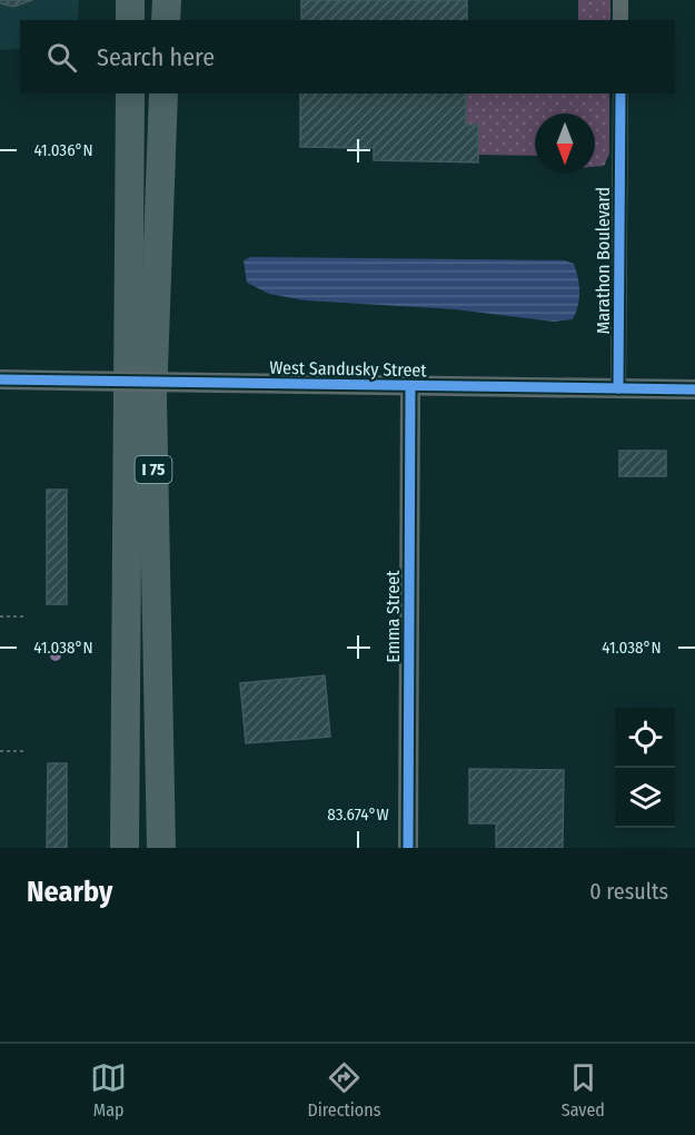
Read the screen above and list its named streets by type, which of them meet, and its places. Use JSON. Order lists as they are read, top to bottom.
{
  "streets": {
    "highway": ["I 75"],
    "street": ["Marathon Boulevard", "West Sandusky Street", "Emma Street"]
  },
  "crossings": [
    ["Marathon Boulevard", "West Sandusky Street"],
    ["West Sandusky Street", "Emma Street"]
  ],
  "north": "bottom",
  "page": {
    "search": "Search here",
    "heading": ["Nearby", "0 results"],
    "nav": ["Map", "Directions", "Saved"]
  },
  "coordinates": ["41.036°N", "41.038°N", "83.674°W"]
}
